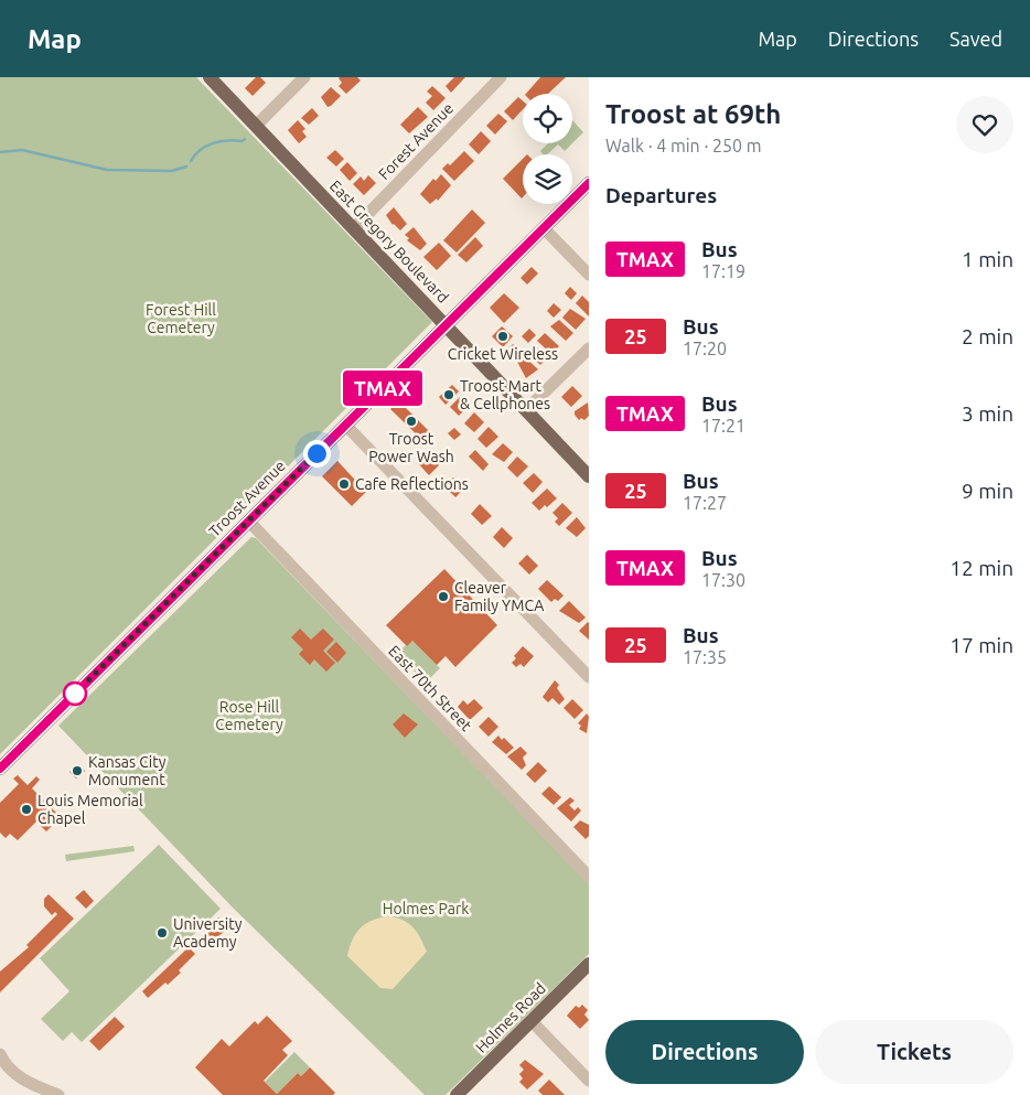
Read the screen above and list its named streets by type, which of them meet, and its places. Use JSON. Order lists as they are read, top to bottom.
{
  "streets": {
    "main road": ["East Gregory Boulevard", "Troost Avenue", "Holmes Road"],
    "street": ["Forest Avenue", "East 70th Street"]
  },
  "crossings": [
    ["Forest Avenue", "East Gregory Boulevard"],
    ["East Gregory Boulevard", "Troost Avenue"],
    ["Troost Avenue", "East 70th Street"]
  ],
  "parks": ["Forest Hill Cemetery", "Rose Hill Cemetery", "Holmes Park"],
  "places": [
    "Cricket Wireless",
    "Troost Mart & Cellphones",
    "Troost Power Wash",
    "Cafe Reflections",
    "Cleaver Family YMCA",
    "Kansas City Monument",
    "Louis Memorial Chapel",
    "University Academy"
  ],
  "lines": ["bus line TMAX"],
  "page": {
    "header": "Map",
    "nav": ["Map", "Directions", "Saved"],
    "on_map": "TMAX",
    "heading": [
      ["Troost at 69th", "Walk · 4 min · 250 m"],
      "Departures"
    ],
    "list": [
      {
        "mark": "TMAX",
        "name": "Bus",
        "note": "17:19",
        "value": "1 min"
      },
      {
        "mark": "25",
        "name": "Bus",
        "note": "17:20",
        "value": "2 min"
      },
      {
        "mark": "TMAX",
        "name": "Bus",
        "note": "17:21",
        "value": "3 min"
      },
      {
        "mark": "25",
        "name": "Bus",
        "note": "17:27",
        "value": "9 min"
      },
      {
        "mark": "TMAX",
        "name": "Bus",
        "note": "17:30",
        "value": "12 min"
      },
      {
        "mark": "25",
        "name": "Bus",
        "note": "17:35",
        "value": "17 min"
      }
    ],
    "buttons": ["Directions", "Tickets"]
  }
}
